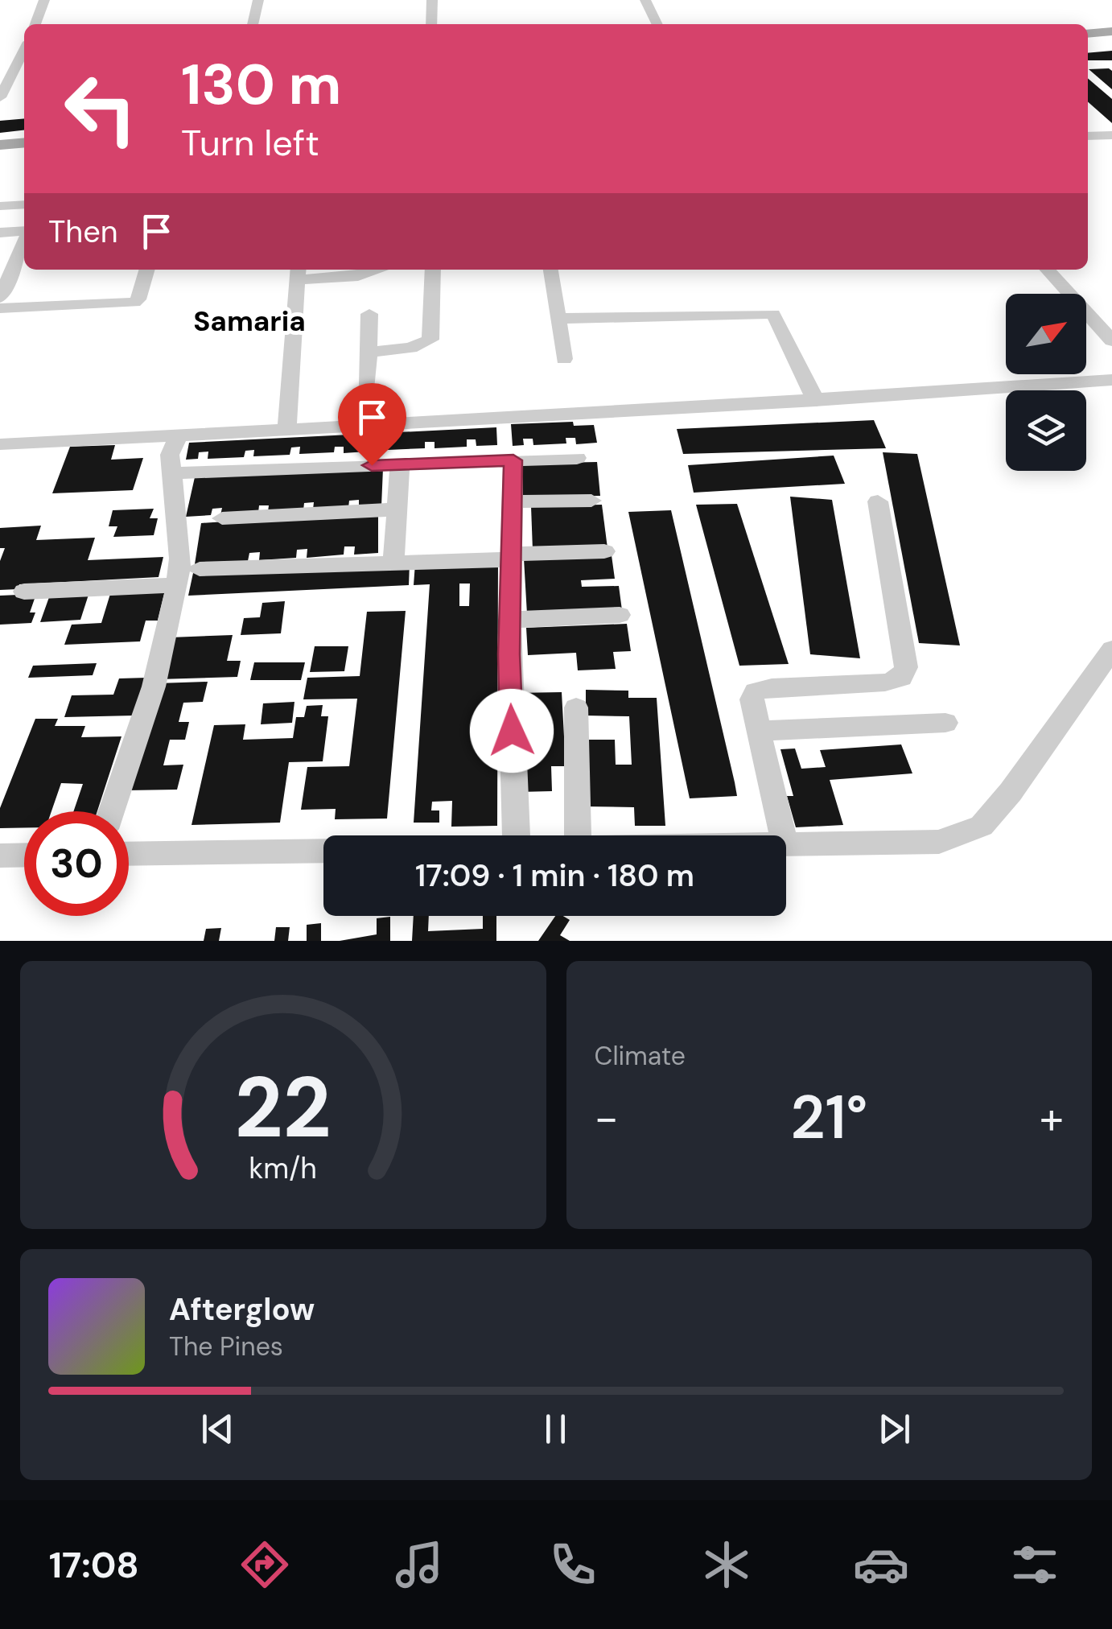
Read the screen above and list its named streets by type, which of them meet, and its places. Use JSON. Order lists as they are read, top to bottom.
{
  "districts": ["Samaria"],
  "north": "top right",
  "page": {
    "turn": ["130 m", "Turn left"],
    "then": "Then",
    "limit": "30",
    "trip": "17:09 · 1 min · 180 m",
    "tile": "Climate",
    "heat": ["−", "21°", "+"],
    "song": ["Afterglow", "The Pines"],
    "tabs": "17:08",
    "gauge": ["22", "km/h"]
  }
}
